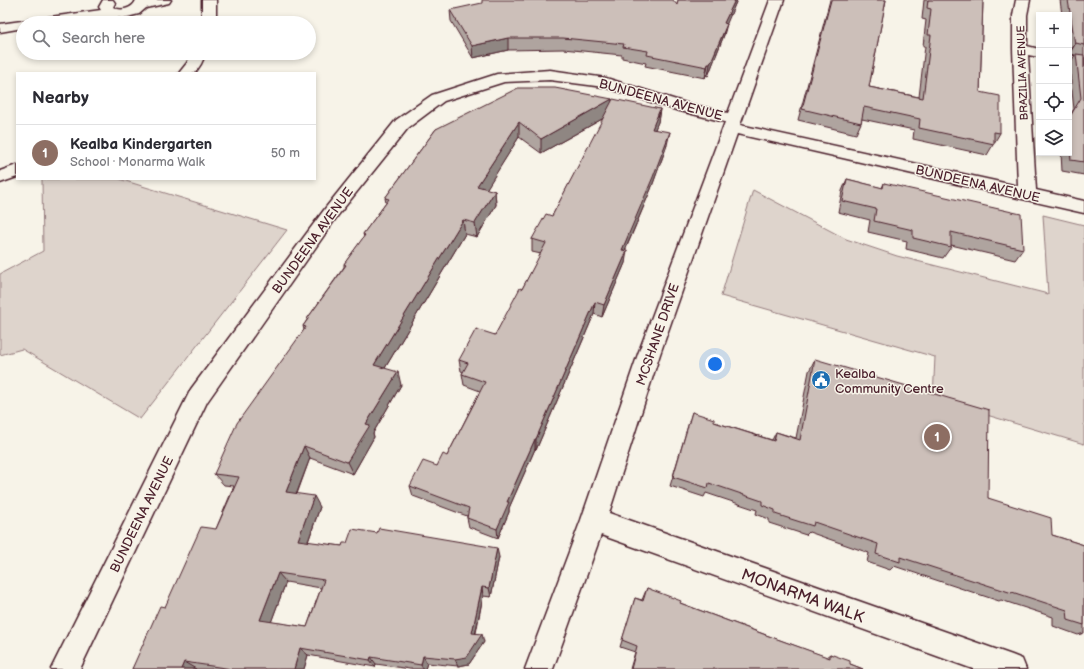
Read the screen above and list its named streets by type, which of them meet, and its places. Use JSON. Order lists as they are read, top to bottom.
{
  "streets": {
    "street": [
      "BRAZILIA AVENUE",
      "BUNDEENA AVENUE",
      "MCSHANE DRIVE",
      "MONARMA WALK"
    ]
  },
  "crossings": [
    ["BRAZILIA AVENUE", "BUNDEENA AVENUE"],
    ["BUNDEENA AVENUE", "MCSHANE DRIVE"],
    ["MCSHANE DRIVE", "MONARMA WALK"]
  ],
  "places": {
    "public building": ["Kealba Community Centre"]
  },
  "page": {
    "map_buttons": ["+", "−"],
    "search": "Search here",
    "heading": "Nearby",
    "list": [
      {
        "mark": "1",
        "name": "Kealba Kindergarten",
        "note": "School · Monarma Walk",
        "value": "50 m"
      }
    ],
    "pins": "1"
  }
}
